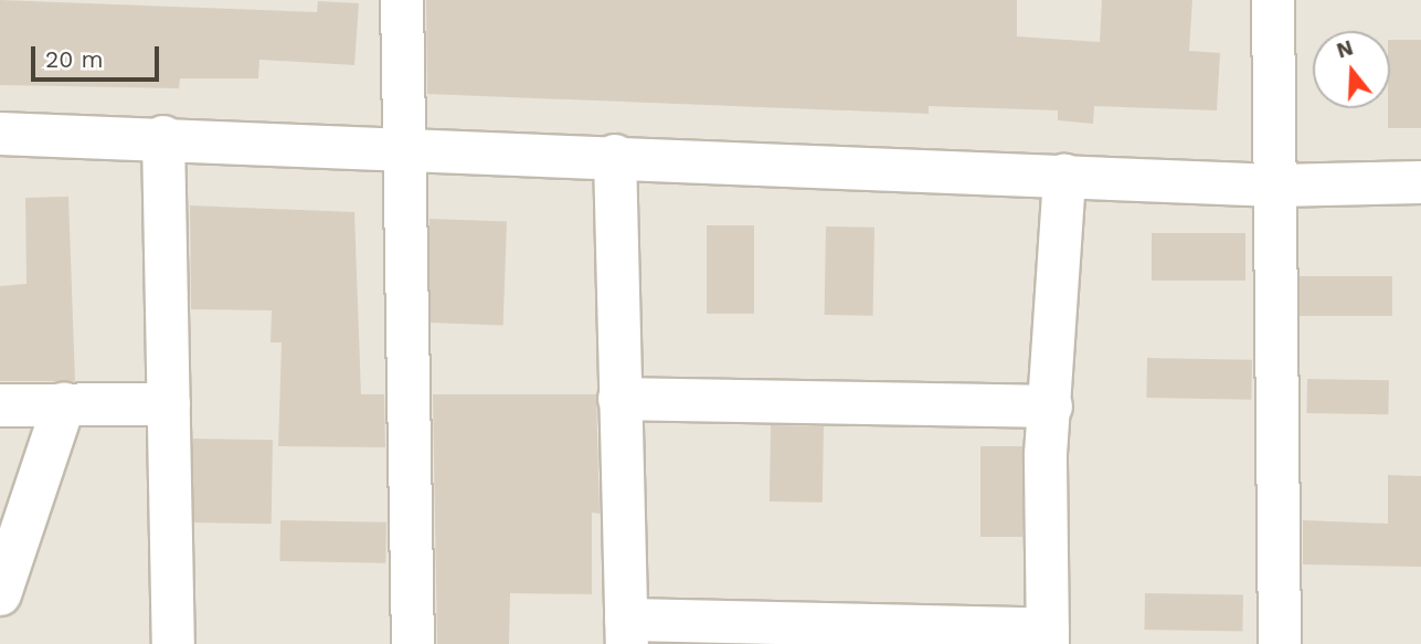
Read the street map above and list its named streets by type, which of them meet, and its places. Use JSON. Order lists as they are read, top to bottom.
{
  "scale_bar": "20 m",
  "north": "top"
}
